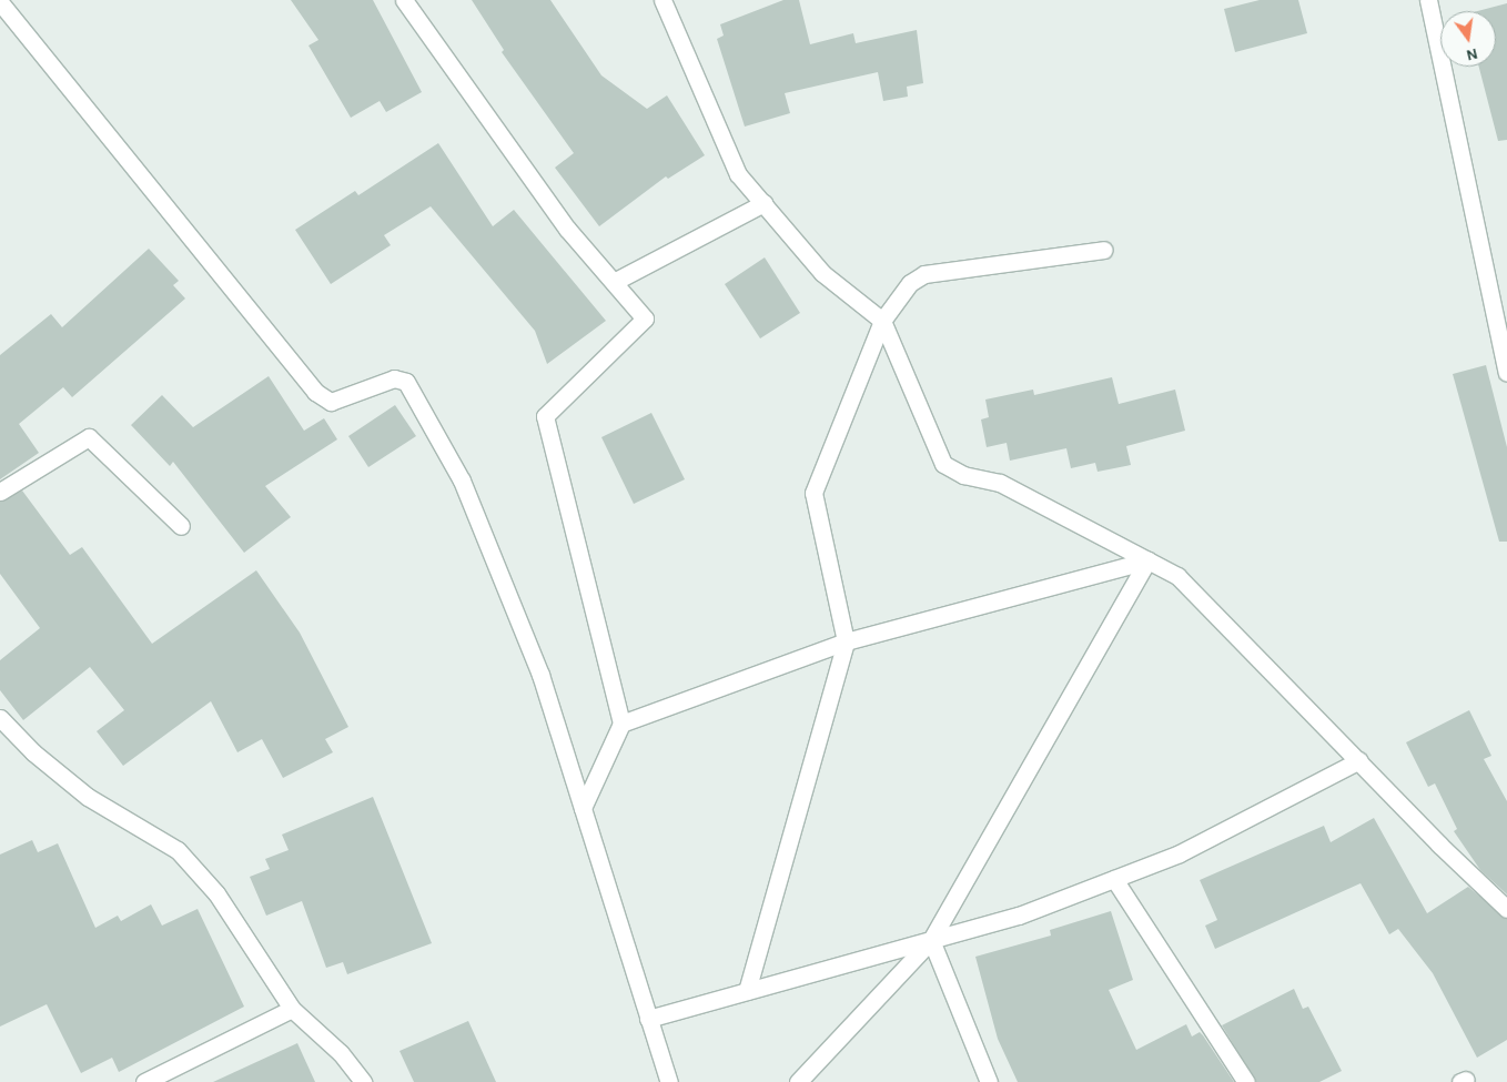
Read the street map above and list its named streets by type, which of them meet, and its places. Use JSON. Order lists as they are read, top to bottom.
{
  "north": "bottom"
}
